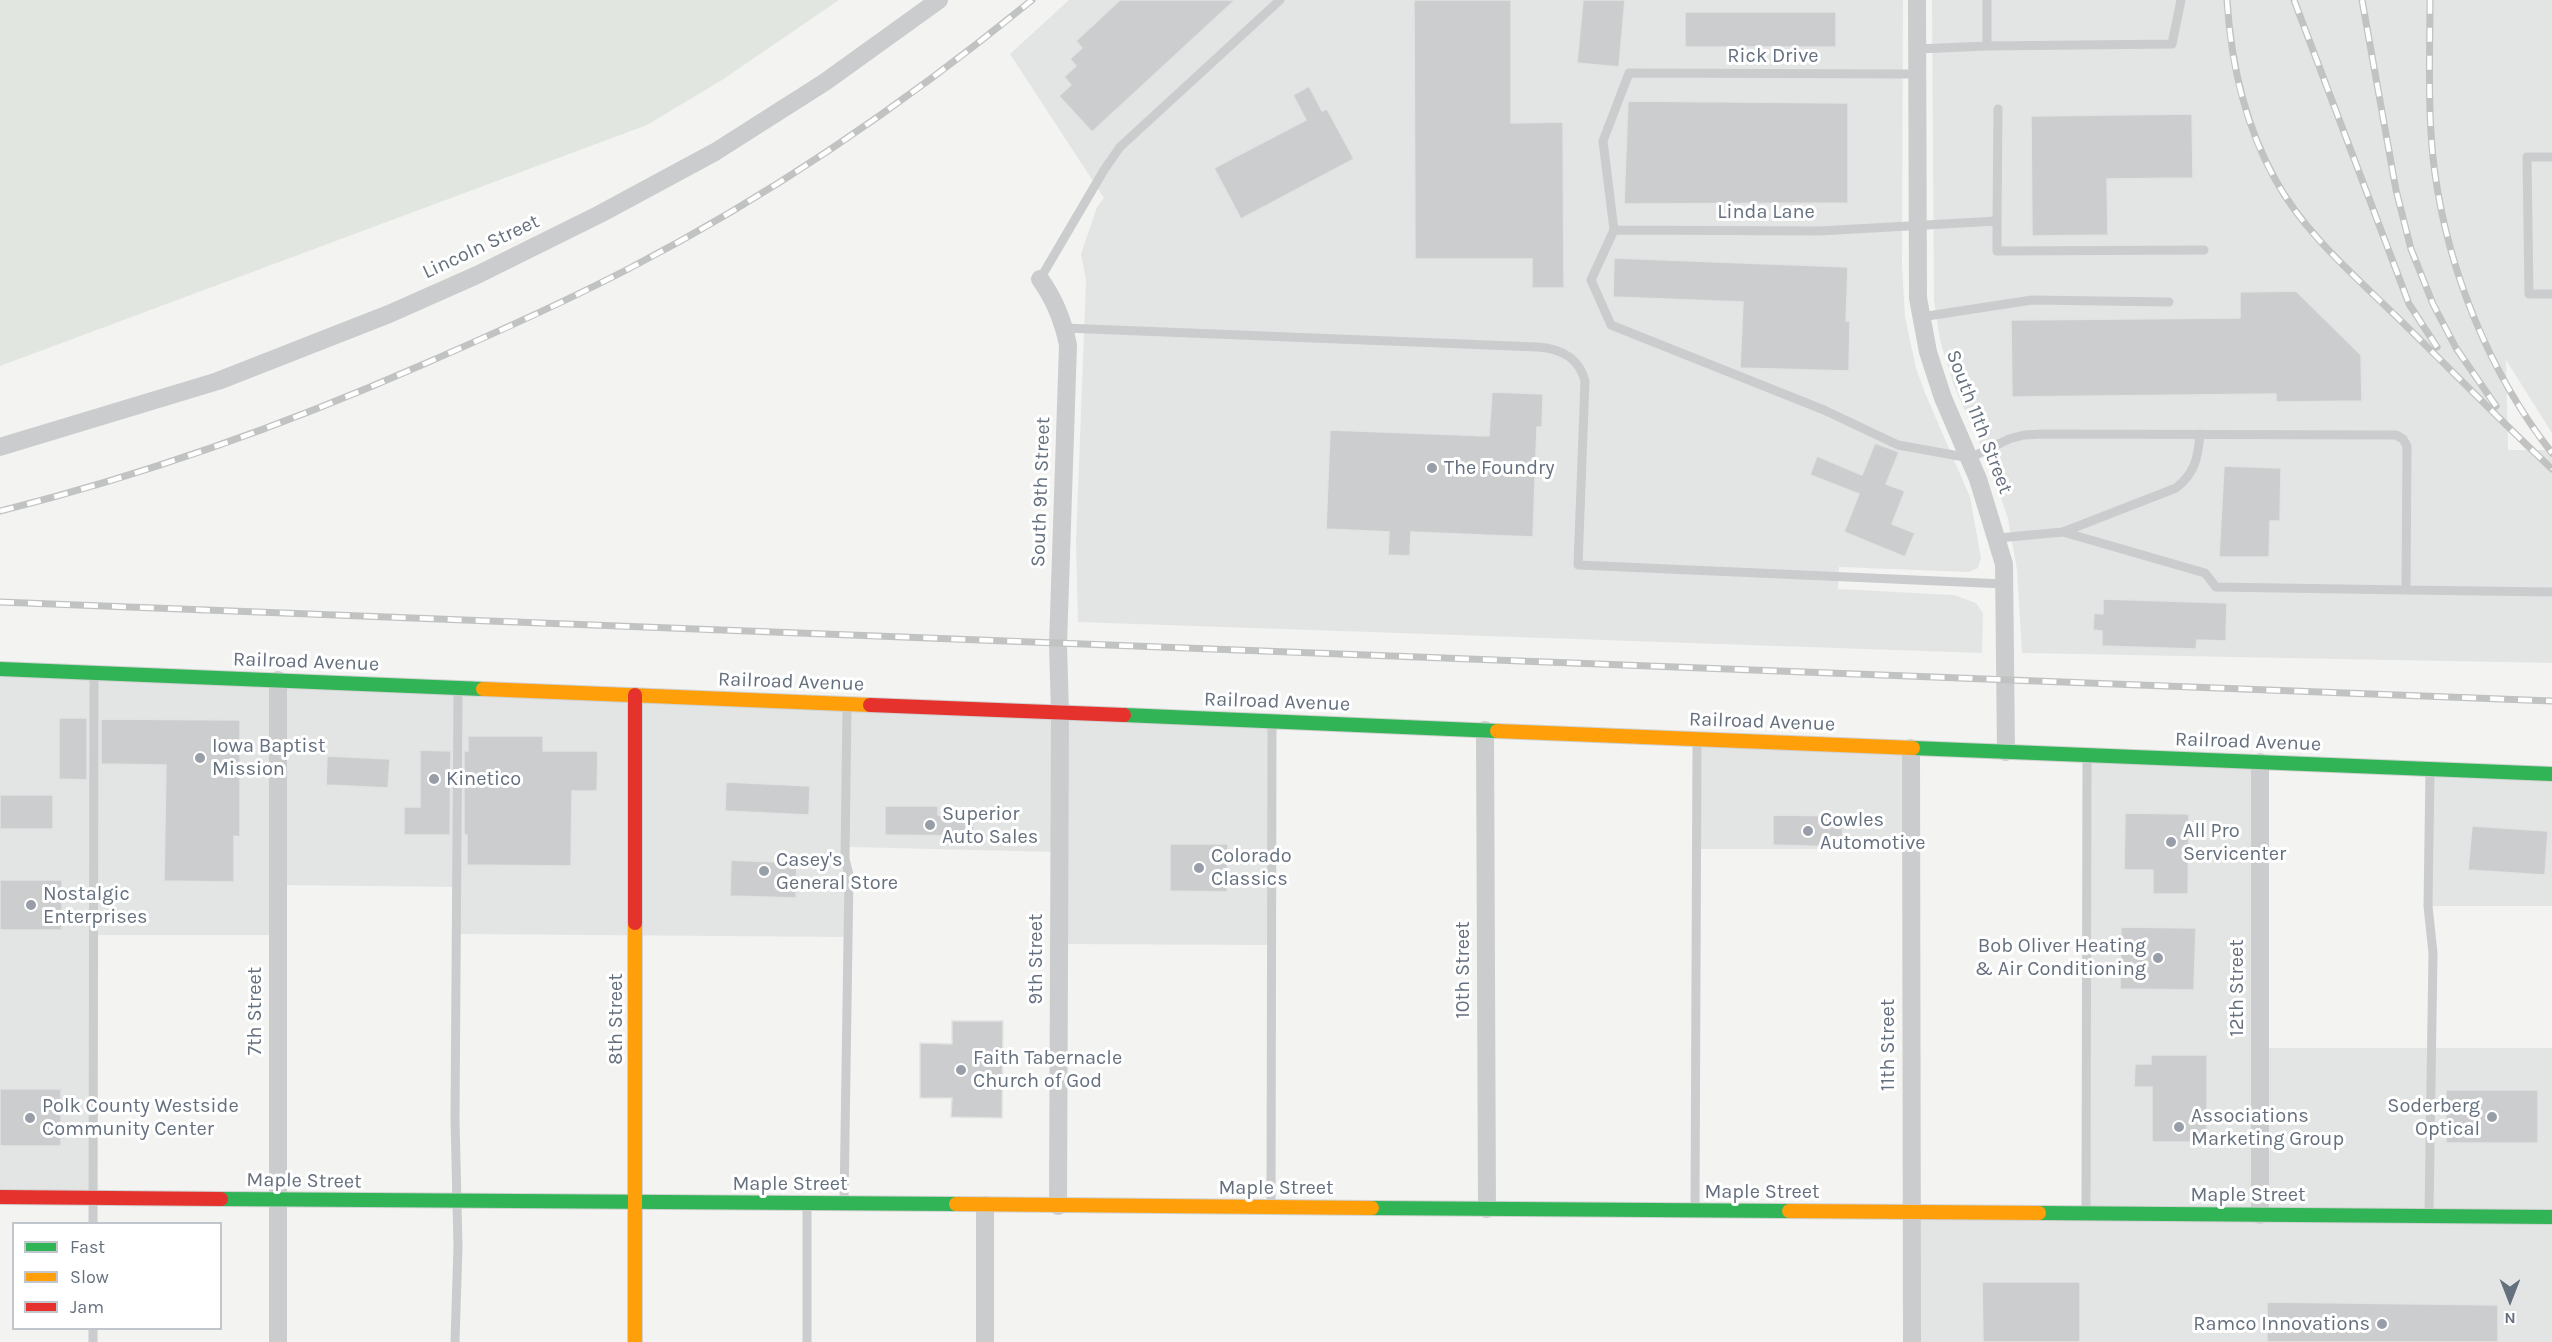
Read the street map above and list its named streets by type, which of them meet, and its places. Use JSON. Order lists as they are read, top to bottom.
{
  "streets": {
    "street": [
      "Lincoln Street",
      "South 11th Street",
      "South 9th Street",
      "Railroad Avenue",
      "9th Street",
      "10th Street",
      "12th Street",
      "7th Street",
      "8th Street",
      "11th Street",
      "Maple Street"
    ],
    "lane": ["Rick Drive", "Linda Lane"]
  },
  "crossings": [
    ["Rick Drive", "Linda Lane"],
    ["Rick Drive", "South 11th Street"],
    ["Linda Lane", "South 11th Street"],
    ["South 11th Street", "Railroad Avenue"],
    ["South 9th Street", "Railroad Avenue"],
    ["South 9th Street", "9th Street"],
    ["Railroad Avenue", "9th Street"],
    ["Railroad Avenue", "10th Street"],
    ["Railroad Avenue", "12th Street"],
    ["Railroad Avenue", "7th Street"],
    ["Railroad Avenue", "8th Street"],
    ["Railroad Avenue", "11th Street"],
    ["9th Street", "Maple Street"],
    ["10th Street", "Maple Street"],
    ["12th Street", "Maple Street"],
    ["7th Street", "Maple Street"],
    ["8th Street", "Maple Street"],
    ["11th Street", "Maple Street"]
  ],
  "places": [
    "The Foundry",
    "Iowa Baptist Mission",
    "Kinetico",
    "Superior Auto Sales",
    "Cowles Automotive",
    "All Pro Servicenter",
    "Colorado Classics",
    "Casey's General Store",
    "Nostalgic Enterprises",
    "Bob Oliver Heating & Air Conditioning",
    "Faith Tabernacle Church of God",
    "Soderberg Optical",
    "Polk County Westside Community Center",
    "Associations Marketing Group",
    "Ramco Innovations"
  ],
  "legend": ["Fast", "Slow", "Jam"],
  "north": "bottom"
}
